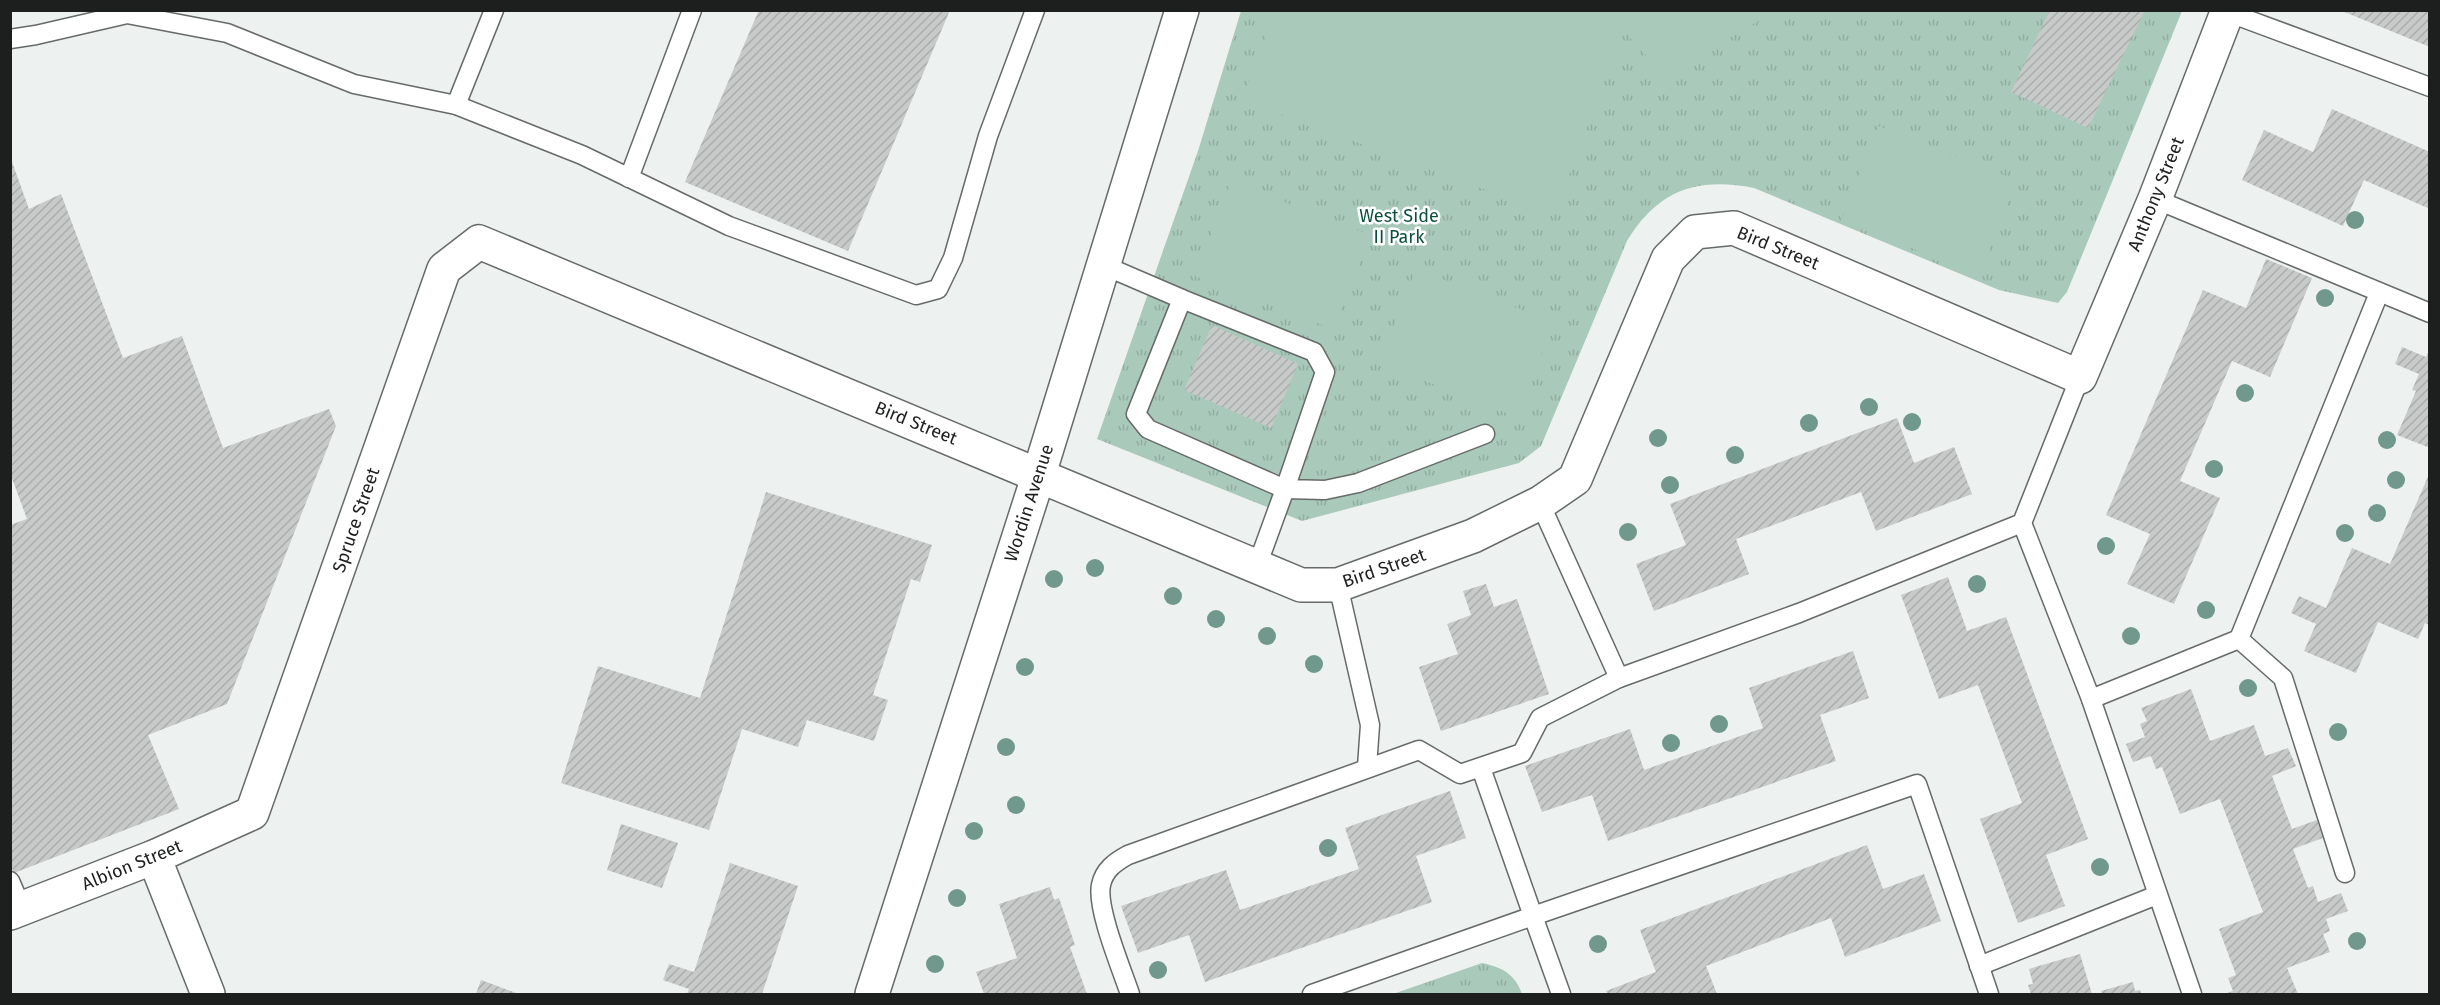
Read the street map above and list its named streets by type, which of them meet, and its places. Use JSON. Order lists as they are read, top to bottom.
{
  "streets": {
    "street": [
      "Anthony Street",
      "Bird Street",
      "Wordin Avenue",
      "Spruce Street",
      "Albion Street"
    ]
  },
  "crossings": [
    ["Anthony Street", "Bird Street"],
    ["Bird Street", "Wordin Avenue"],
    ["Bird Street", "Spruce Street"],
    ["Spruce Street", "Albion Street"]
  ],
  "parks": ["West Side II Park"]
}
